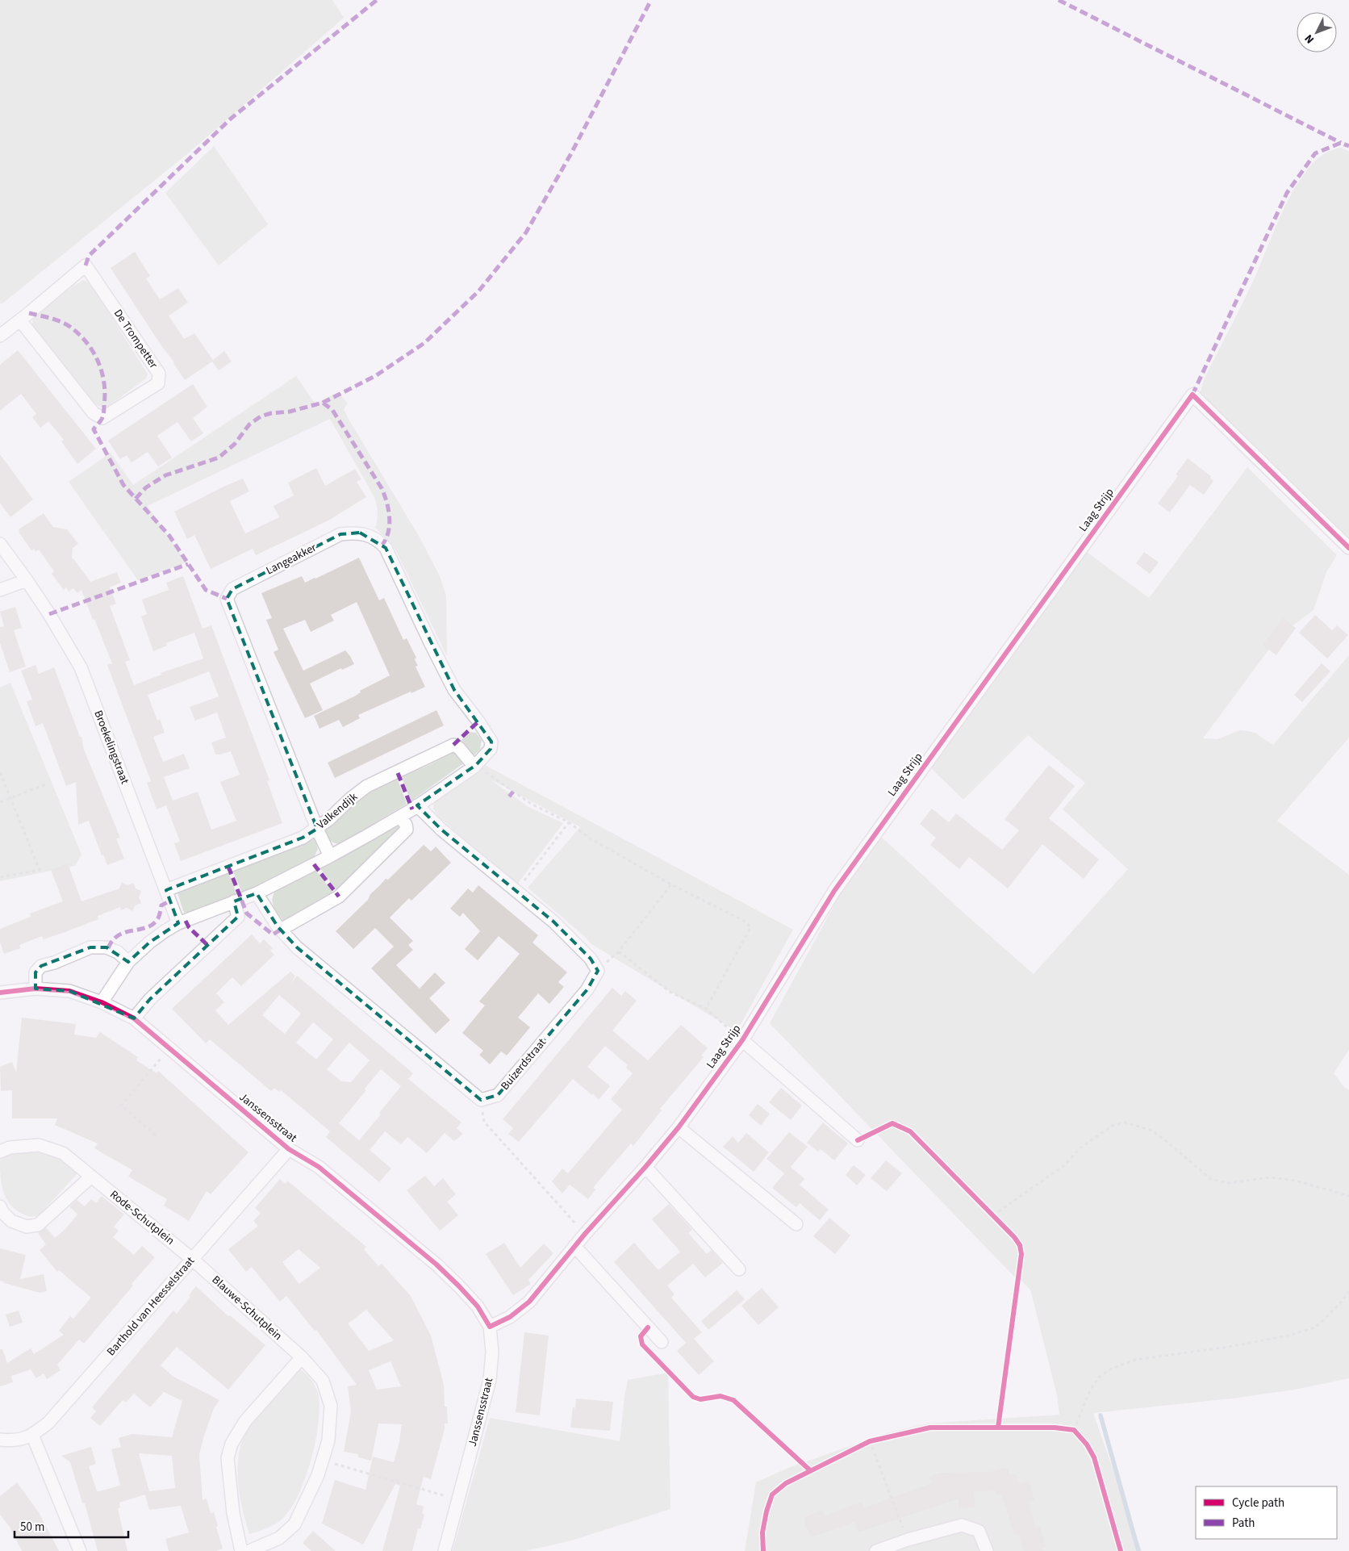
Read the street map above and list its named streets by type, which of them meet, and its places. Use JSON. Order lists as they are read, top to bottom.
{
  "streets": {
    "street": [
      "De Trompetter",
      "Laag Strijp",
      "Langeakker",
      "Broekelingstraat",
      "Valkendijk",
      "Buizerdstraat",
      "Janssensstraat",
      "Rode-Schutplein",
      "Barthold van Heesselstraat",
      "Blauwe-Schutplein"
    ]
  },
  "crossings": [
    ["Laag Strijp", "Janssensstraat"],
    ["Langeakker", "Valkendijk"],
    ["Broekelingstraat", "Valkendijk"],
    ["Janssensstraat", "Barthold van Heesselstraat"],
    ["Rode-Schutplein", "Barthold van Heesselstraat"],
    ["Rode-Schutplein", "Blauwe-Schutplein"],
    ["Barthold van Heesselstraat", "Blauwe-Schutplein"]
  ],
  "legend": ["Cycle path", "Path"],
  "scale_bar": "50 m",
  "north": "bottom left"
}
